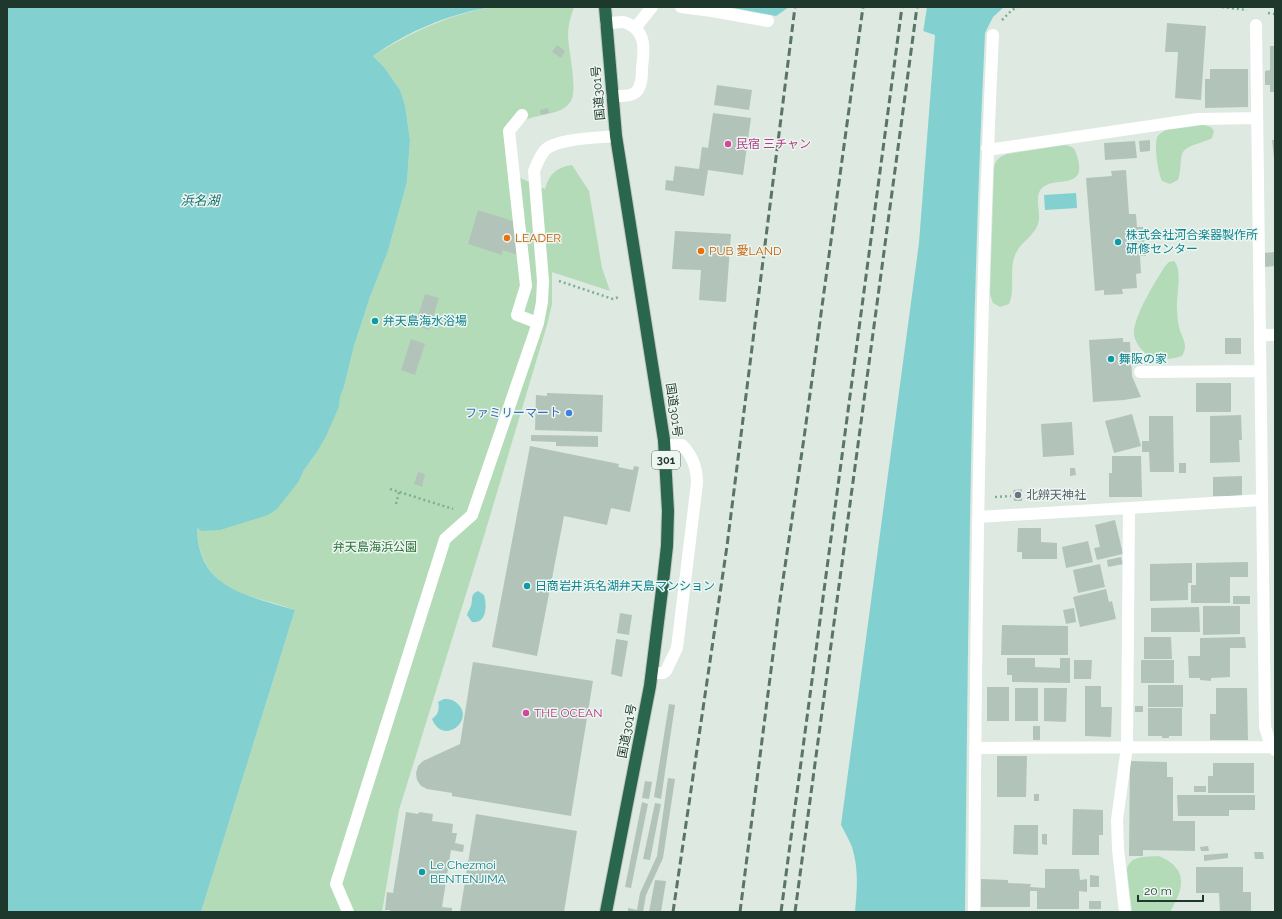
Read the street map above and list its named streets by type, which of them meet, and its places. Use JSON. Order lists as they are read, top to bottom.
{
  "streets": {
    "highway": ["国道301号", "301"]
  },
  "water": ["浜名湖"],
  "parks": ["弁天島海浜公園"],
  "places": [
    "民宿 三チャン",
    "LEADER",
    "株式会社河合楽器製作所 研修センター",
    "PUB 愛LAND",
    "弁天島海水浴場",
    "舞阪の家",
    "ファミリーマート",
    "北辨天神社",
    "日商岩井浜名湖弁天島マンション",
    "THE OCEAN",
    "Le Chezmoi BENTENJIMA"
  ],
  "scale_bar": "20 m"
}
